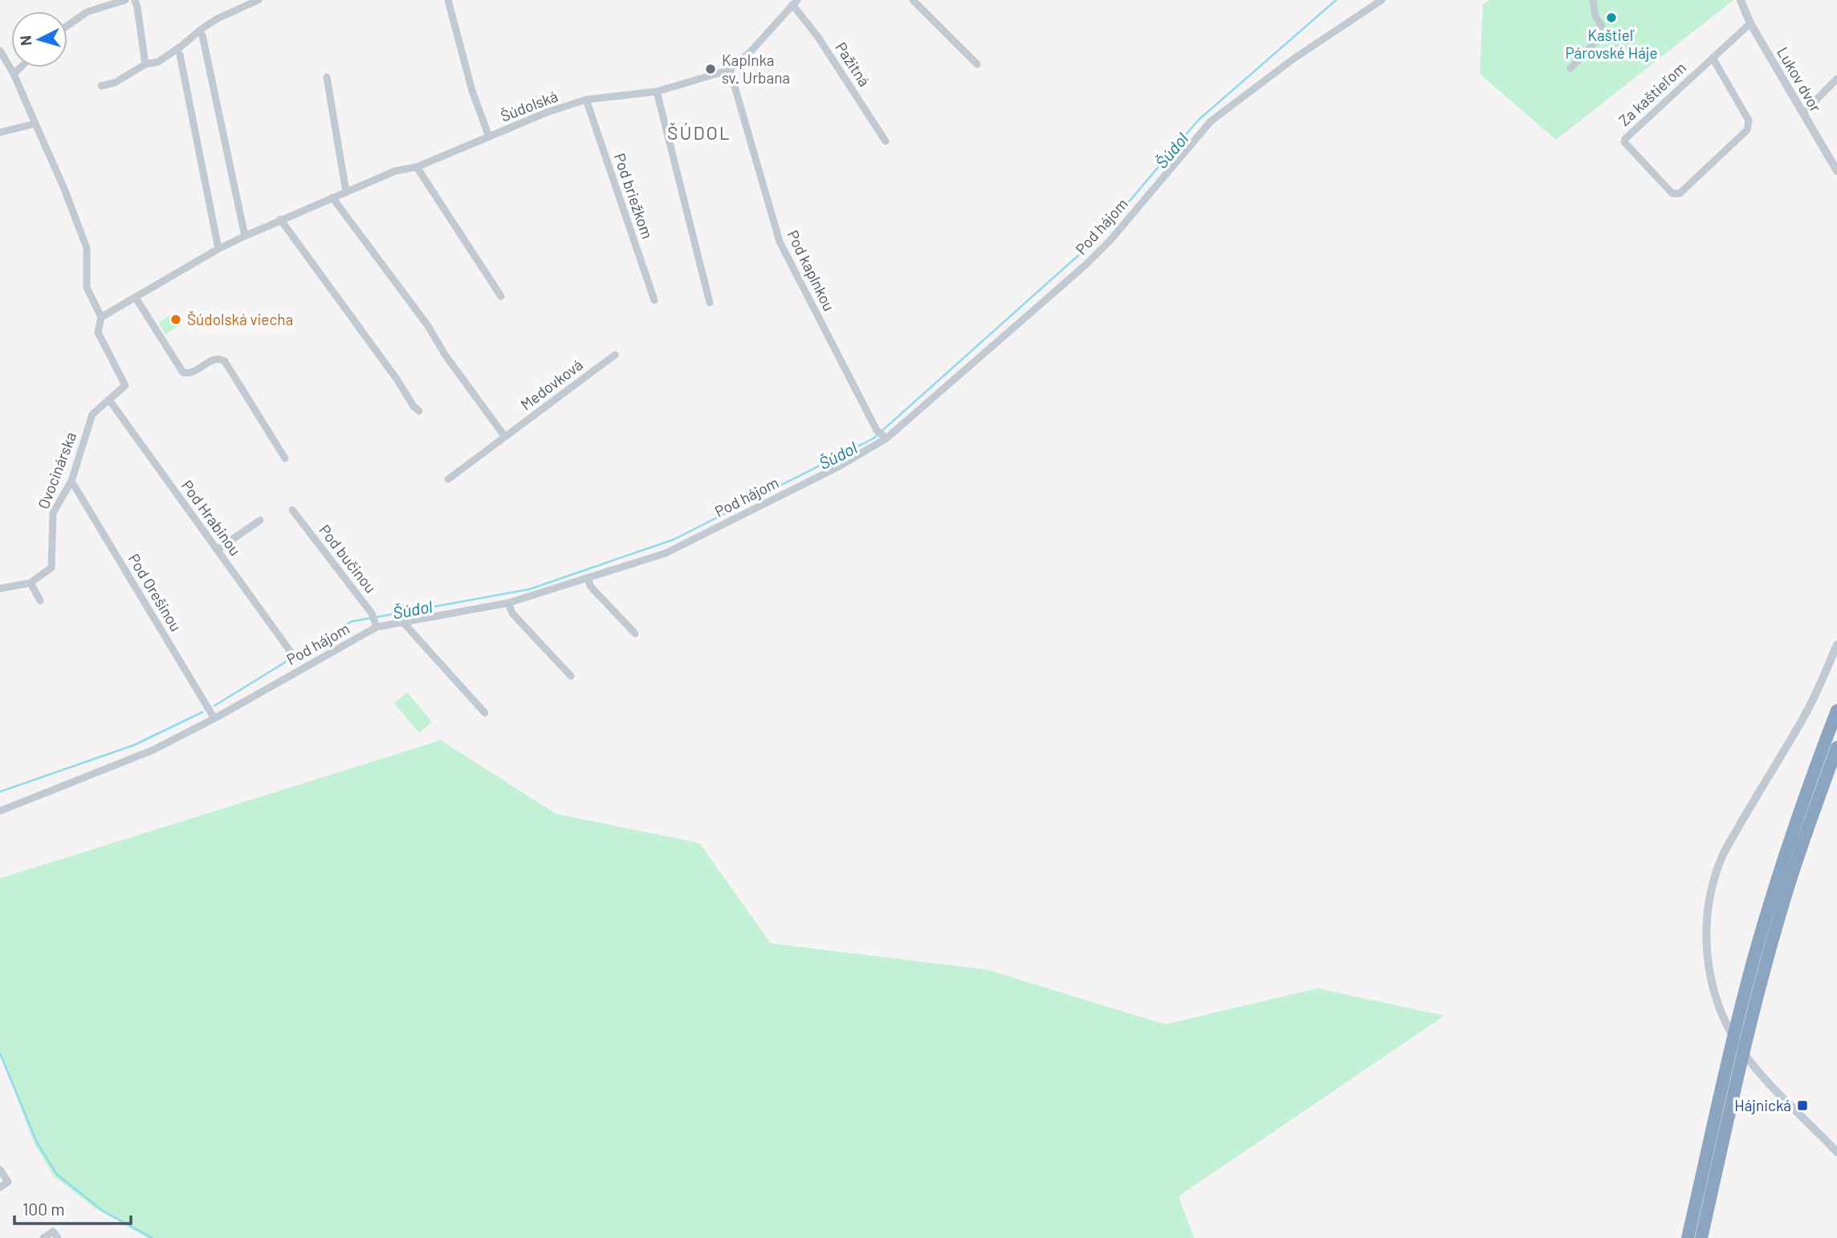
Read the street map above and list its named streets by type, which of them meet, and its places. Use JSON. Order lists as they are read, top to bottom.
{
  "streets": {
    "street": [
      "Pažitná",
      "Lukov dvor",
      "Za kaštieľom",
      "Šúdolská",
      "Pod briežkom",
      "Pod hájom",
      "Pod kaplnkou",
      "Medovková",
      "Ovocinárska",
      "Pod Hrabinou",
      "Pod bučinou",
      "Pod Orešinou"
    ]
  },
  "crossings": [
    ["Pažitná", "Šúdolská"],
    ["Lukov dvor", "Za kaštieľom"],
    ["Šúdolská", "Pod briežkom"],
    ["Šúdolská", "Pod kaplnkou"],
    ["Šúdolská", "Ovocinárska"],
    ["Pod hájom", "Pod kaplnkou"],
    ["Pod hájom", "Pod bučinou"],
    ["Pod hájom", "Pod Orešinou"],
    ["Ovocinárska", "Pod Hrabinou"],
    ["Ovocinárska", "Pod Orešinou"]
  ],
  "districts": ["ŠÚDOL"],
  "water": ["Šúdol"],
  "places": {
    "other": ["Kaštieľ Párovské Háje", "Kaplnka sv. Urbana", "Šúdolská viecha"],
    "transit": ["Hájnická"]
  },
  "scale_bar": "100 m",
  "north": "left"
}
